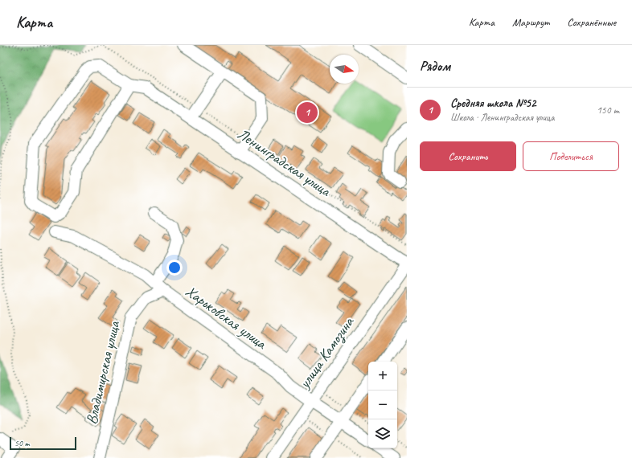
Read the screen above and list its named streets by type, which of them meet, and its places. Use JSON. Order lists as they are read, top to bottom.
{
  "streets": {
    "street": [
      "Ленинградская улица",
      "Харьковская улица",
      "улица Камозина",
      "Владимирская улица"
    ]
  },
  "crossings": [
    ["Ленинградская улица", "улица Камозина"],
    ["Харьковская улица", "улица Камозина"],
    ["Харьковская улица", "Владимирская улица"]
  ],
  "scale_bar": "50 m",
  "north": "right",
  "page": {
    "header": "Карта",
    "nav": ["Карта", "Маршрут", "Сохранённые"],
    "heading": "Рядом",
    "list": [
      {
        "mark": "1",
        "name": "Средняя школа №52",
        "note": "Школа · Ленинградская улица",
        "value": "150 m"
      }
    ],
    "pins": "1",
    "buttons": ["Сохранить", "Поделиться"],
    "map_buttons": ["+", "−"],
    "scale": "50 m"
  }
}
